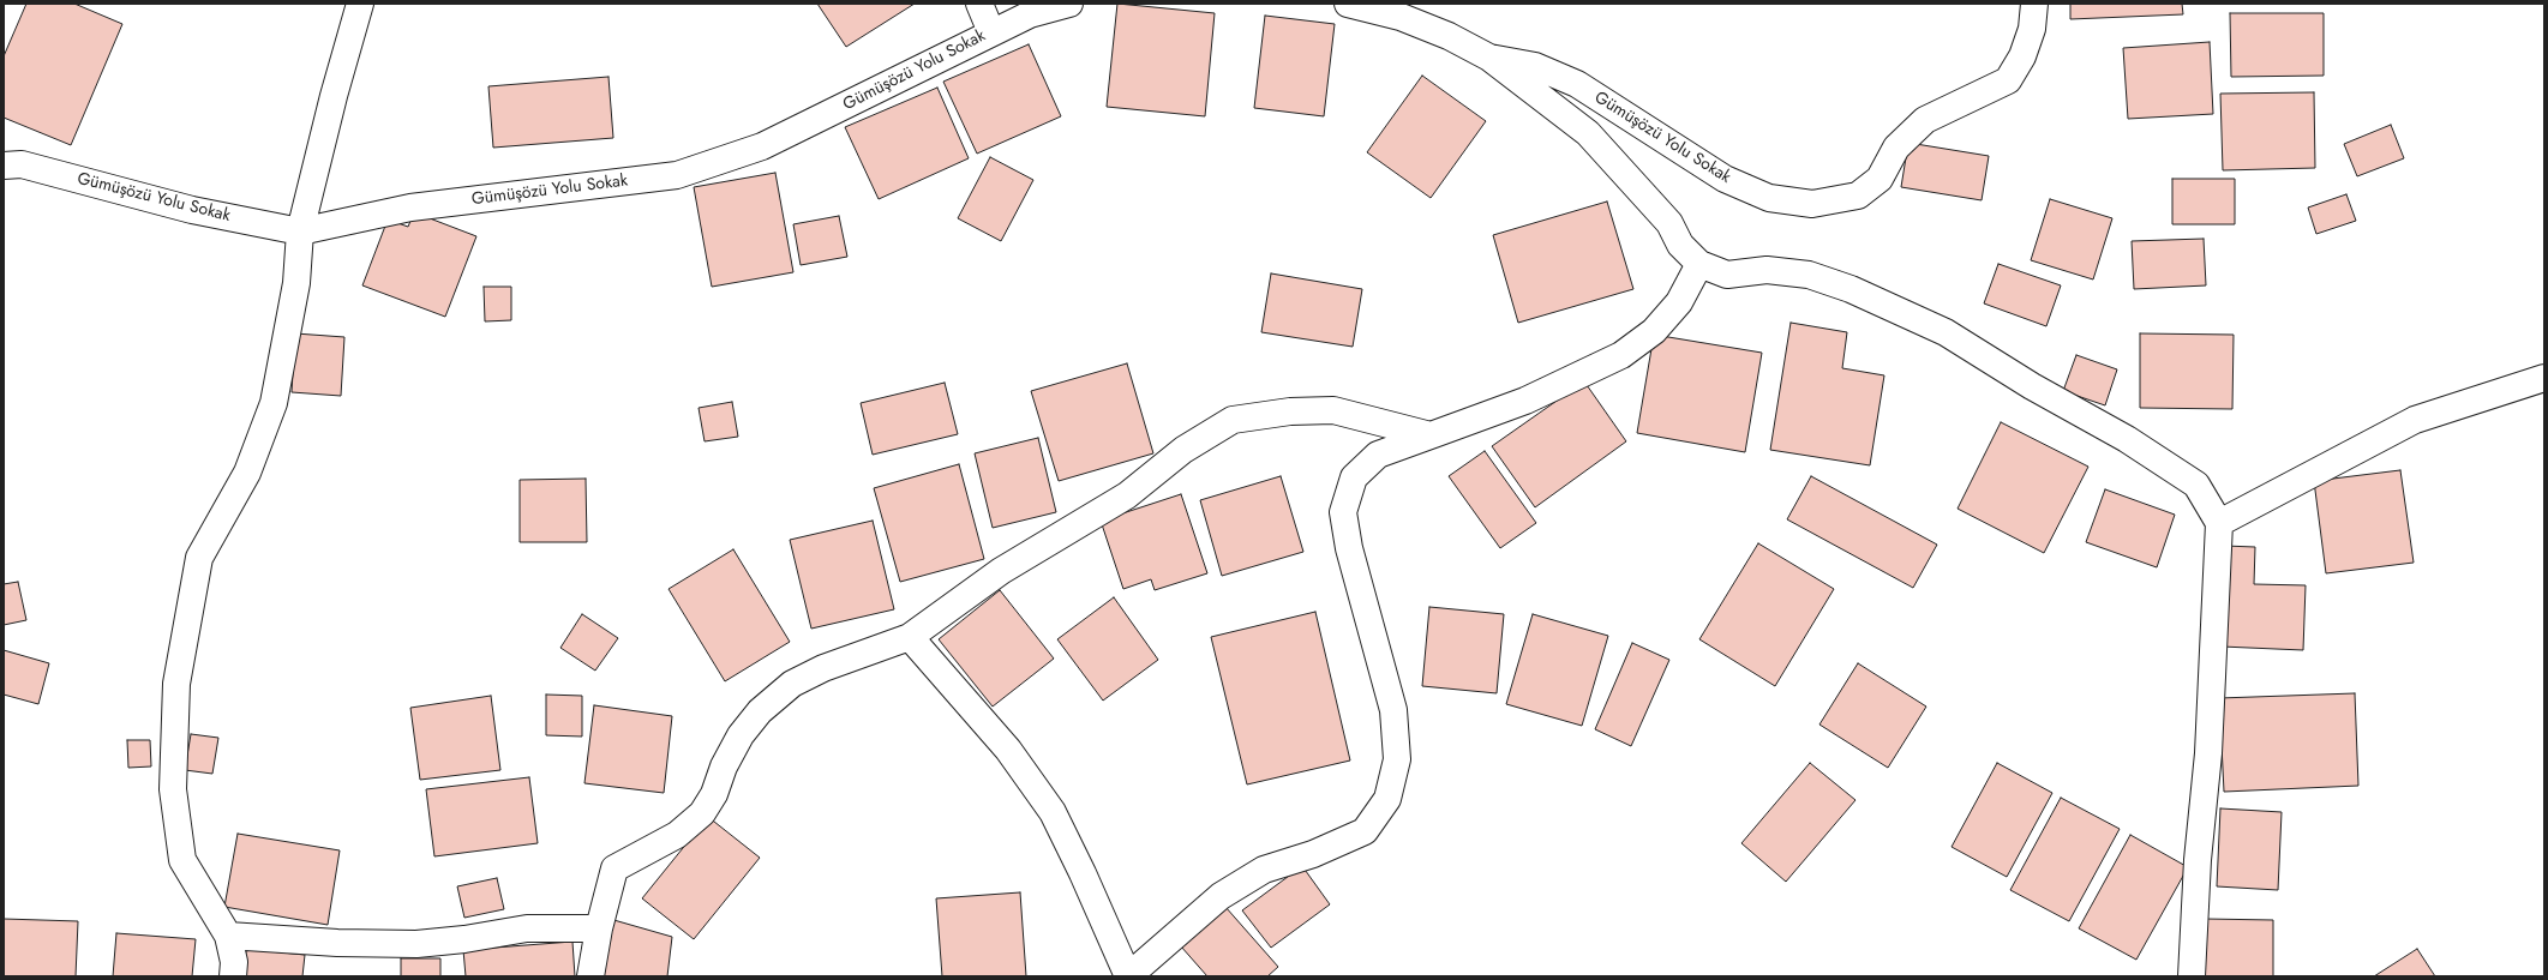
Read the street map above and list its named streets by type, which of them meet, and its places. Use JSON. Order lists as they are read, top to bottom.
{
  "streets": {
    "street": ["Gümüşözü Yolu Sokak"]
  }
}
